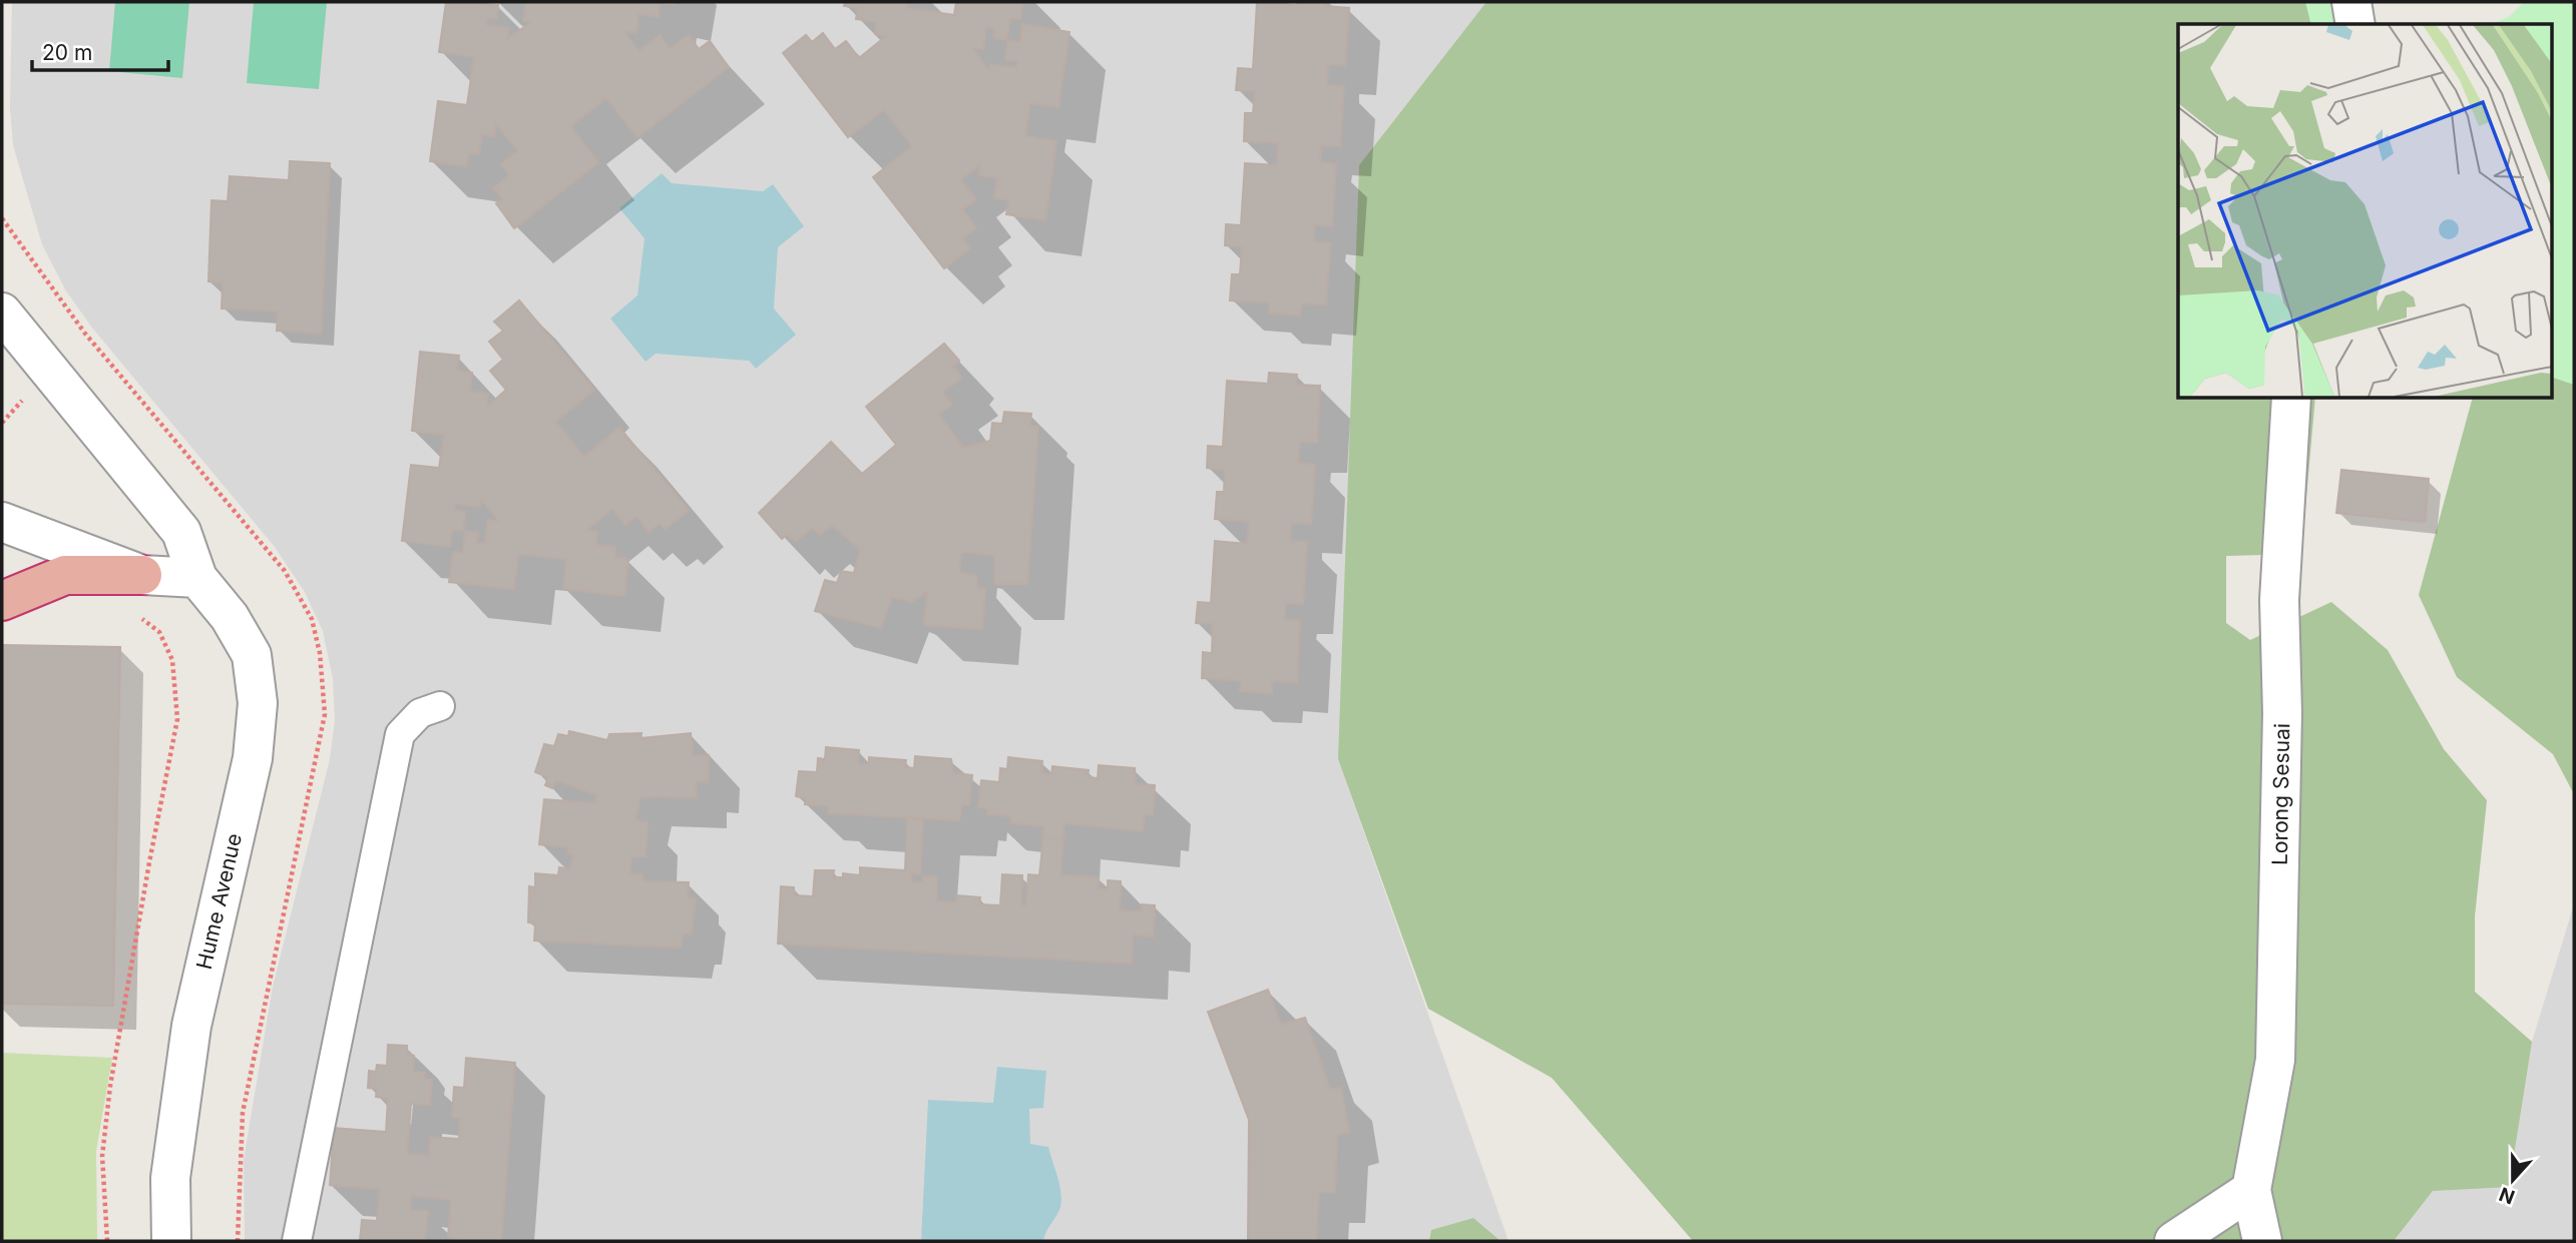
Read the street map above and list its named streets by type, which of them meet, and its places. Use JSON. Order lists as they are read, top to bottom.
{
  "streets": {
    "street": ["Lorong Sesuai", "Hume Avenue"]
  },
  "scale_bar": "20 m",
  "north": "bottom"
}
